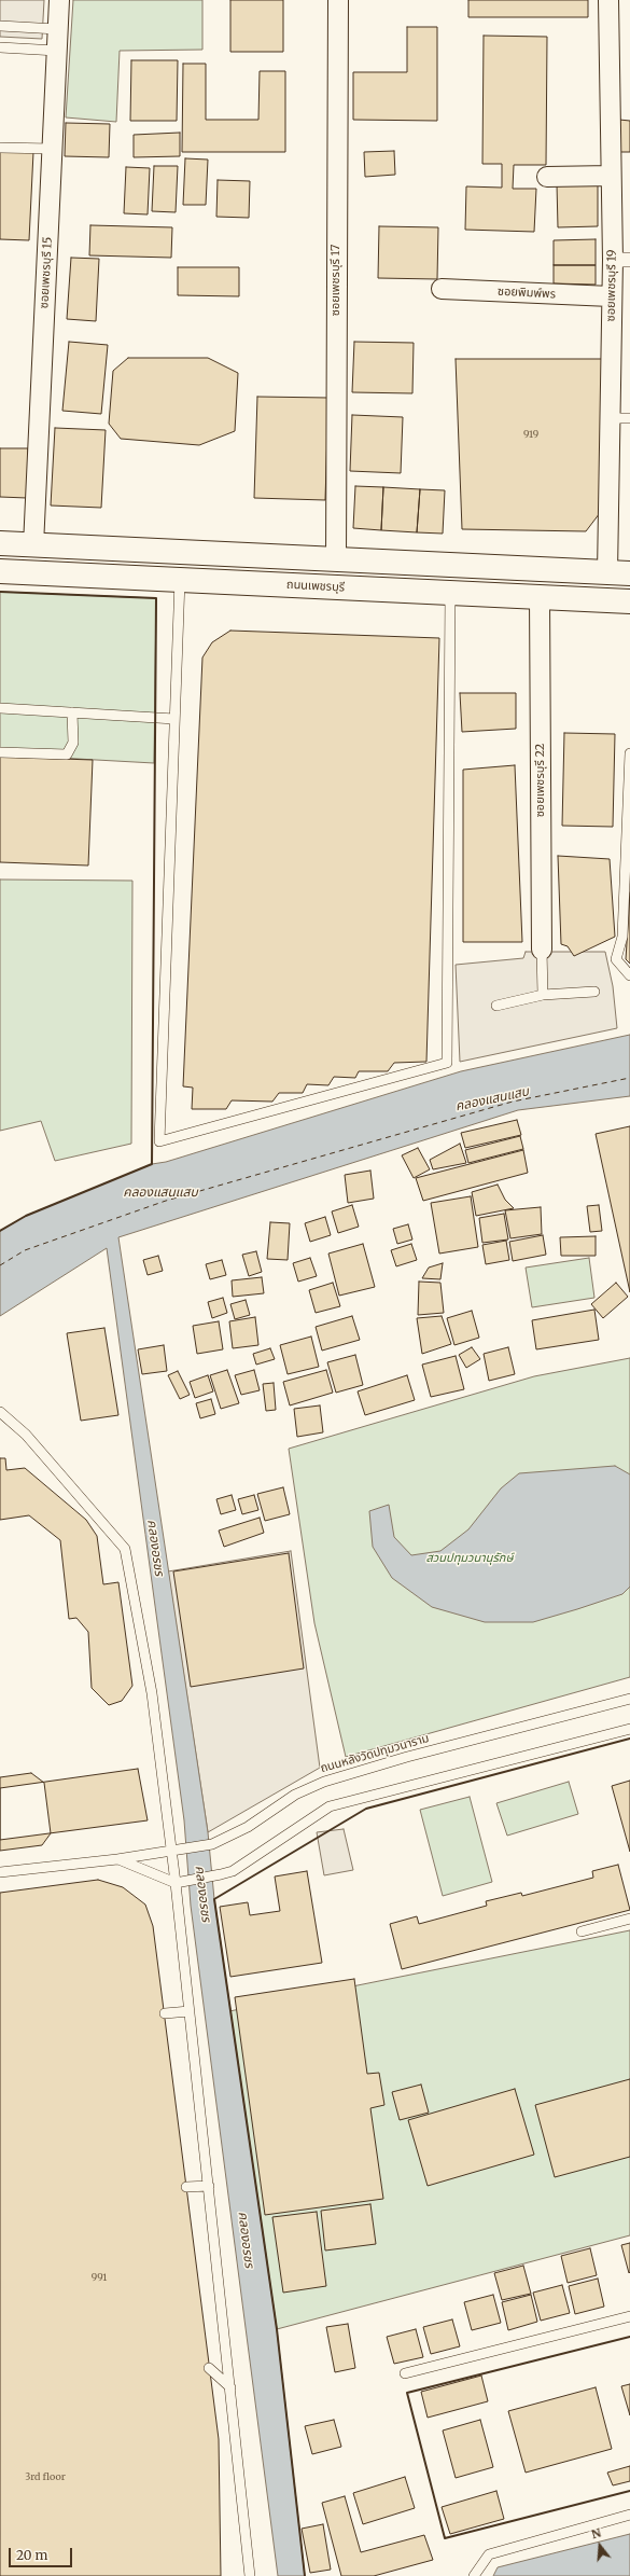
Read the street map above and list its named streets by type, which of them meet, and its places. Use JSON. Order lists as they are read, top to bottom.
{
  "streets": {
    "main road": ["ถนนเพชรบุรี"],
    "street": [
      "ซอยเพชรบุรี 15",
      "ซอยเพชรบุรี 17",
      "ซอยเพชรบุรี 19",
      "ซอยพิมพ์พร",
      "ซอยเพชรบุรี 22"
    ],
    "lane": ["ถนนหลังวัดปทุมวนาราม"]
  },
  "crossings": [
    ["ซอยเพชรบุรี 19", "ซอยพิมพ์พร"],
    ["ถนนเพชรบุรี", "ซอยเพชรบุรี 22"]
  ],
  "water": ["คลองแสนแสบ", "คลองอรชร"],
  "parks": ["สวนปทุมวนานุรักษ์"],
  "house_numbers": ["919", "991", "3rd floor"],
  "scale_bar": "20 m",
  "north": "top"
}
